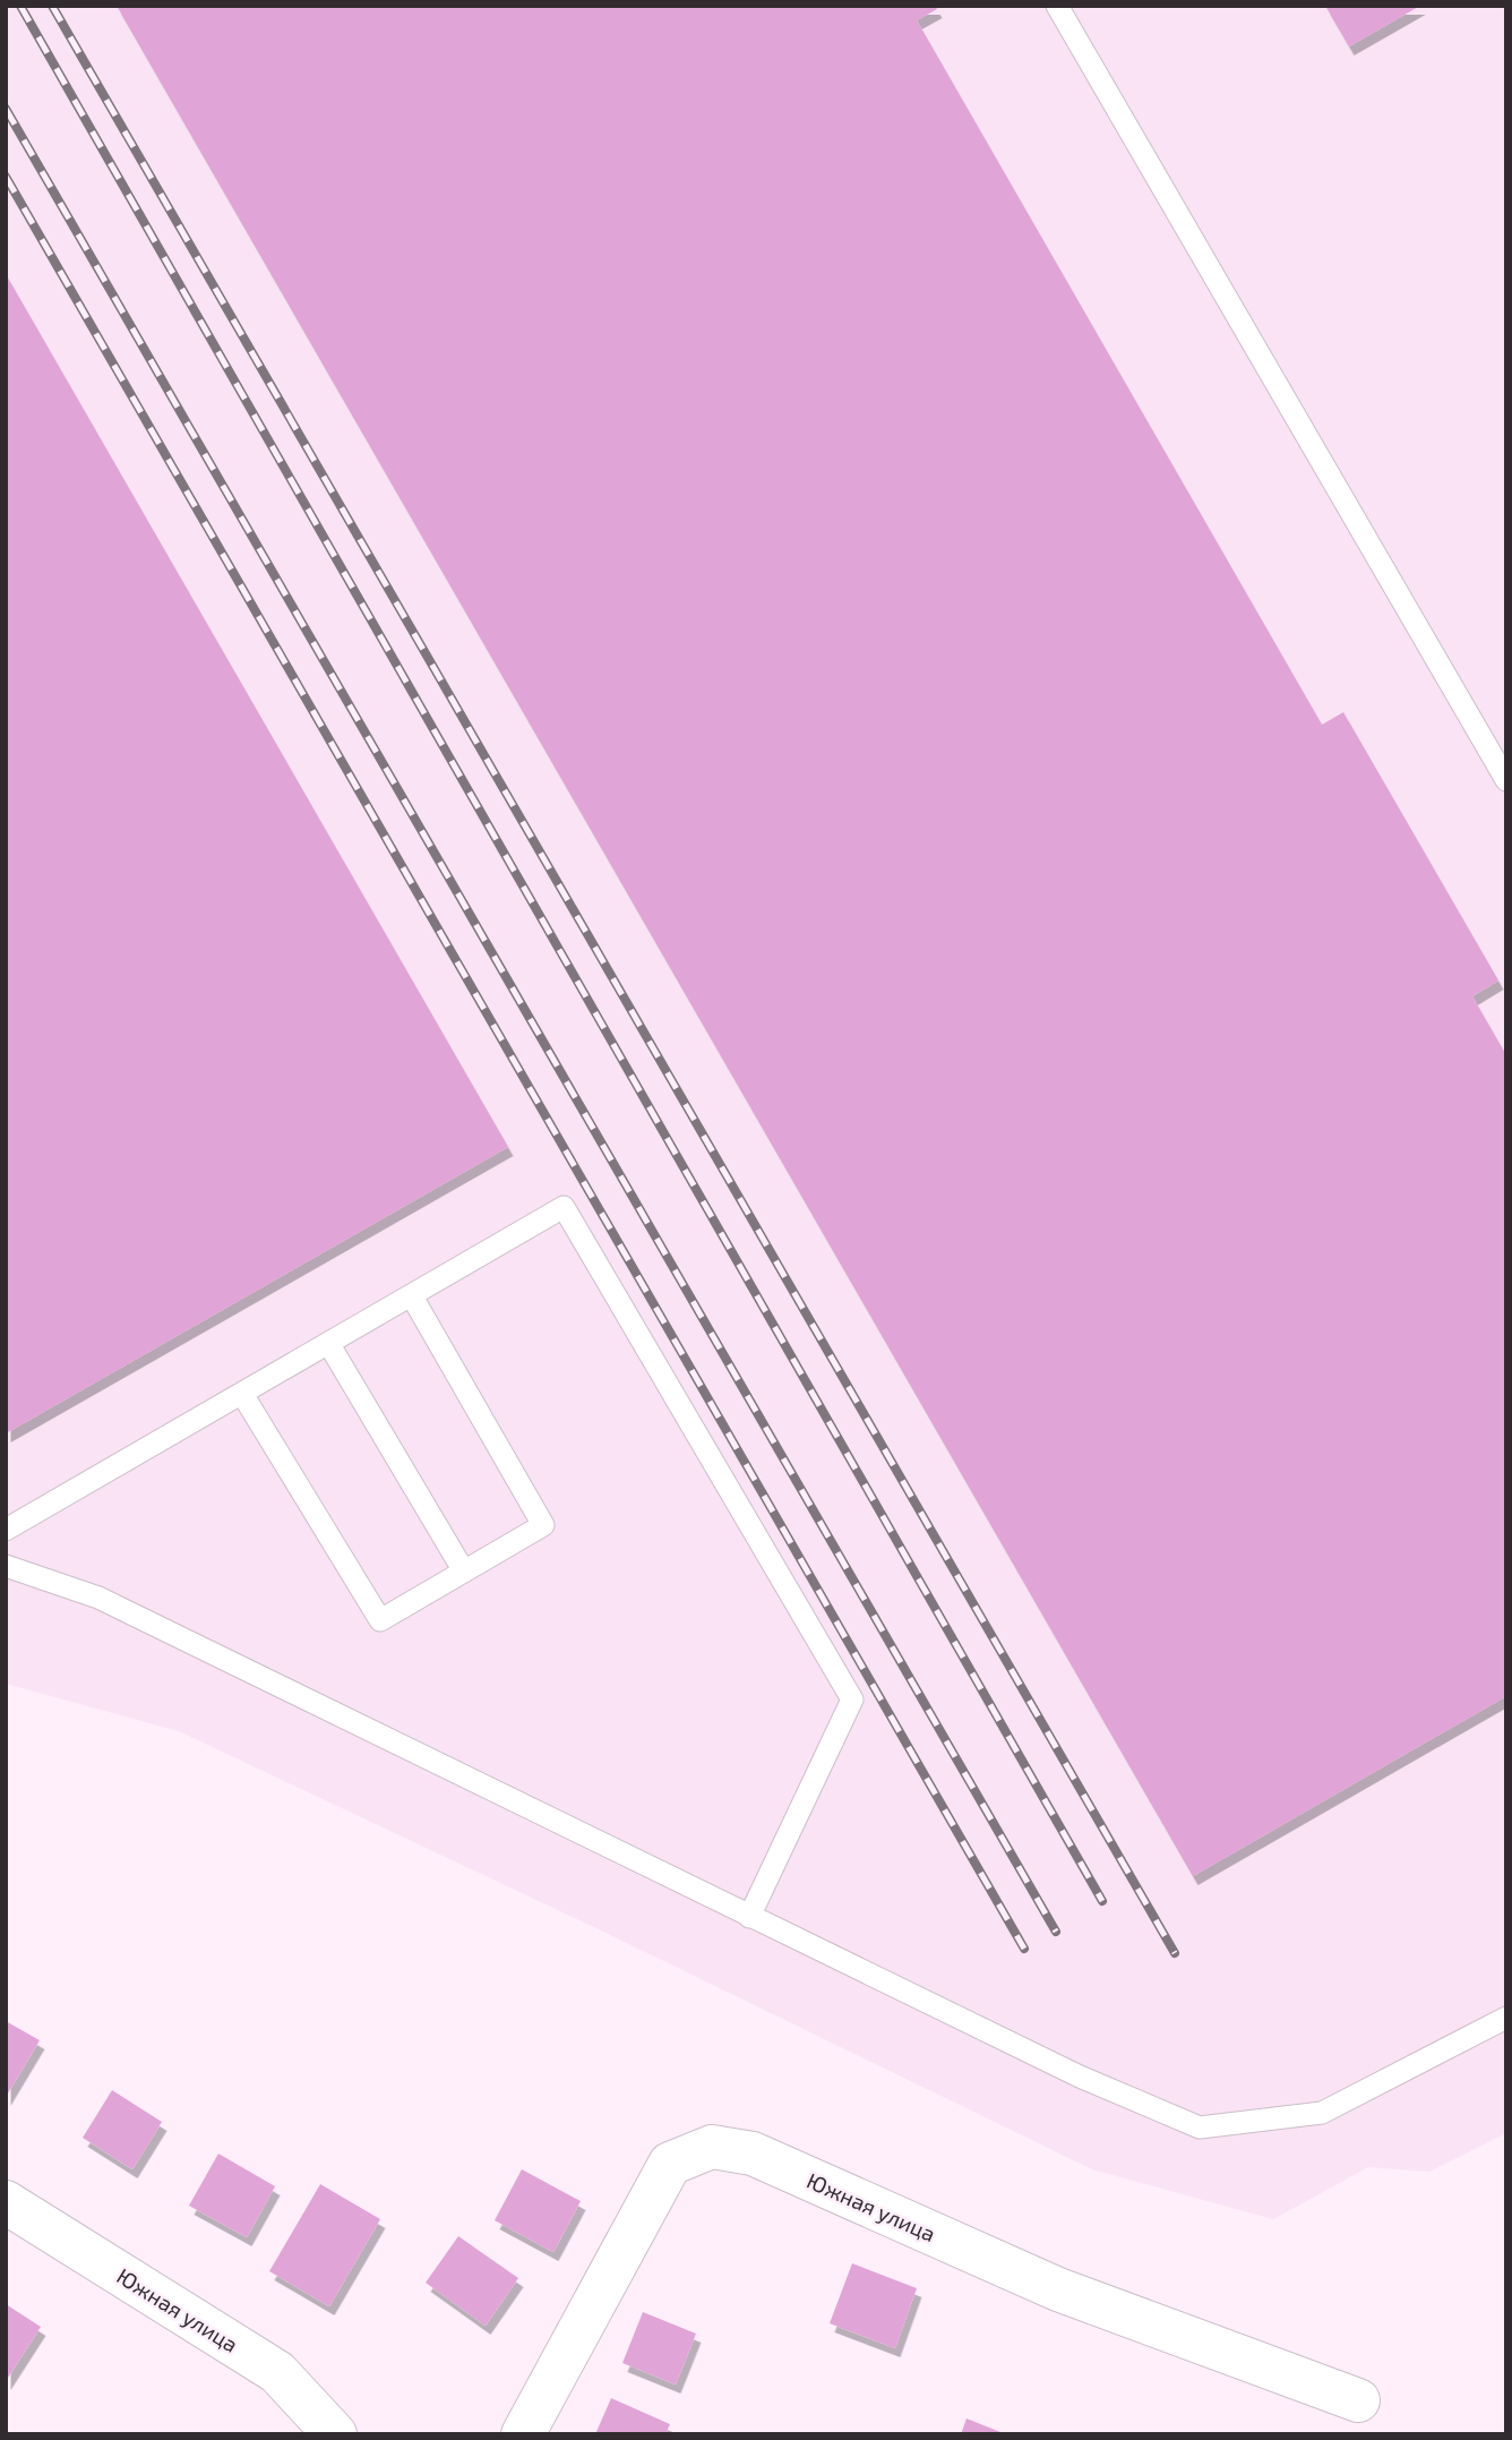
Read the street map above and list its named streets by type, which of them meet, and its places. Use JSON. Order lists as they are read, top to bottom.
{
  "streets": {
    "street": ["Южная улица"]
  }
}
